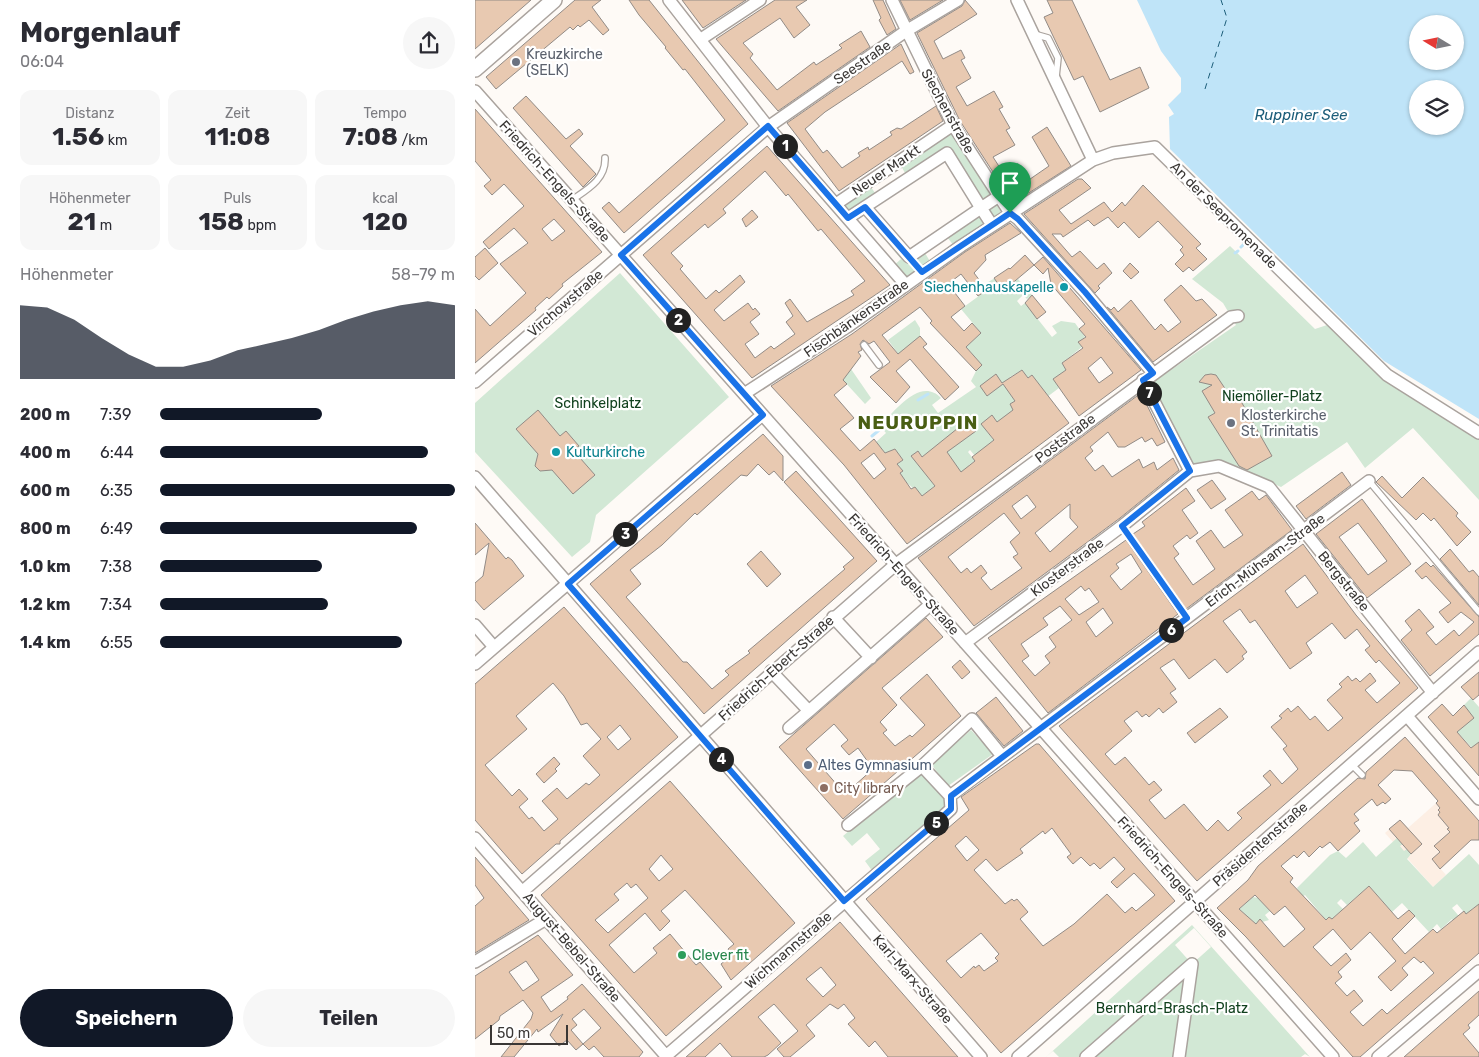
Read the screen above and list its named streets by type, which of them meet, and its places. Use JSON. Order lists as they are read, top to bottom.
{
  "streets": {
    "street": [
      "Seestraße",
      "Siechenstraße",
      "Neuer Markt",
      "Friedrich-Engels-Straße",
      "An der Seepromenade",
      "Virchowstraße",
      "Fischbänkenstraße",
      "Poststraße",
      "Erich-Mühsam-Straße",
      "Klosterstraße",
      "Bergstraße",
      "Friedrich-Ebert-Straße",
      "Präsidentenstraße",
      "August-Bebel-Straße",
      "Wichmannstraße",
      "Karl-Marx-Straße"
    ]
  },
  "crossings": [
    ["Seestraße", "Siechenstraße"],
    ["Seestraße", "Virchowstraße"],
    ["Siechenstraße", "Neuer Markt"],
    ["Siechenstraße", "Fischbänkenstraße"],
    ["Siechenstraße", "Poststraße"],
    ["Neuer Markt", "Fischbänkenstraße"],
    ["Friedrich-Engels-Straße", "Virchowstraße"],
    ["Friedrich-Engels-Straße", "Fischbänkenstraße"],
    ["Friedrich-Engels-Straße", "Poststraße"],
    ["Friedrich-Engels-Straße", "Erich-Mühsam-Straße"],
    ["Friedrich-Engels-Straße", "Klosterstraße"],
    ["Friedrich-Engels-Straße", "Friedrich-Ebert-Straße"],
    ["Friedrich-Engels-Straße", "Präsidentenstraße"],
    ["Friedrich-Engels-Straße", "Wichmannstraße"],
    ["An der Seepromenade", "Fischbänkenstraße"],
    ["Poststraße", "Friedrich-Ebert-Straße"],
    ["Erich-Mühsam-Straße", "Bergstraße"],
    ["Erich-Mühsam-Straße", "Wichmannstraße"],
    ["Klosterstraße", "Bergstraße"],
    ["Bergstraße", "Präsidentenstraße"],
    ["Friedrich-Ebert-Straße", "August-Bebel-Straße"],
    ["Friedrich-Ebert-Straße", "Karl-Marx-Straße"],
    ["August-Bebel-Straße", "Wichmannstraße"],
    ["Wichmannstraße", "Karl-Marx-Straße"]
  ],
  "districts": ["NEURUPPIN"],
  "water": ["Ruppiner See"],
  "parks": ["Niemöller-Platz", "Schinkelplatz", "Bernhard-Brasch-Platz"],
  "places": [
    "Kreuzkirche (SELK)",
    "Siechenhauskapelle",
    "Klosterkirche St. Trinitatis",
    "Kulturkirche",
    "Altes Gymnasium",
    "City library",
    "Clever fit"
  ],
  "scale_bar": "50 m",
  "north": "left",
  "page": {
    "heading": ["Morgenlauf", "06:04"],
    "stats": [
      ["Distanz", "1.56 km"],
      ["Zeit", "11:08"],
      ["Tempo", "7:08 /km"],
      ["Höhenmeter", "21 m"],
      ["Puls", "158 bpm"],
      ["kcal", "120"]
    ],
    "pins": [
      "1",
      "2",
      "7",
      "3",
      "6",
      "4",
      "5"
    ],
    "chart": ["Höhenmeter", "58–79 m"],
    "list": [
      {
        "name": "200 m",
        "note": "7:39"
      },
      {
        "name": "400 m",
        "note": "6:44"
      },
      {
        "name": "600 m",
        "note": "6:35"
      },
      {
        "name": "800 m",
        "note": "6:49"
      },
      {
        "name": "1.0 km",
        "note": "7:38"
      },
      {
        "name": "1.2 km",
        "note": "7:34"
      },
      {
        "name": "1.4 km",
        "note": "6:55"
      }
    ],
    "buttons": ["Speichern", "Teilen"],
    "scale": "50 m"
  }
}
